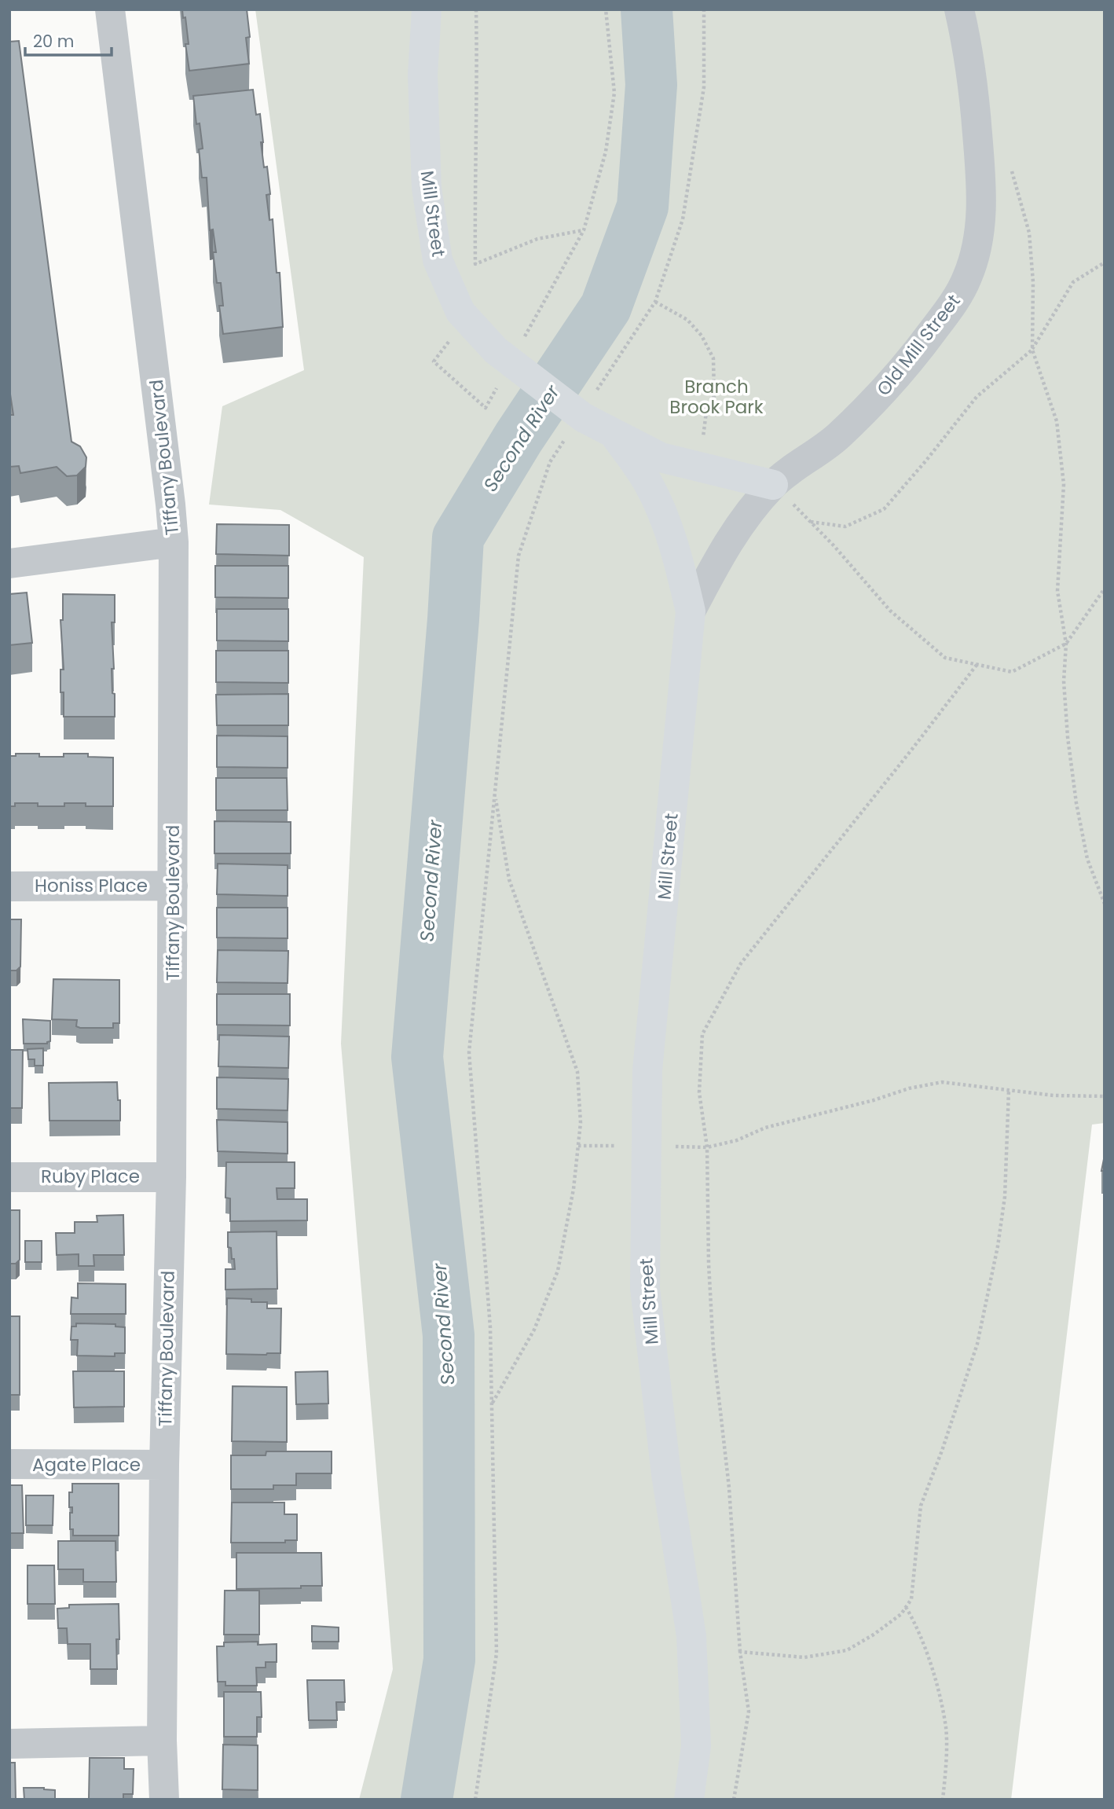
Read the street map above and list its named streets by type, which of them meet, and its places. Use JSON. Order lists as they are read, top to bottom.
{
  "streets": {
    "street": [
      "Mill Street",
      "Old Mill Street",
      "Tiffany Boulevard",
      "Honiss Place",
      "Ruby Place",
      "Agate Place"
    ]
  },
  "crossings": [
    ["Mill Street", "Old Mill Street"],
    ["Tiffany Boulevard", "Honiss Place"],
    ["Tiffany Boulevard", "Ruby Place"],
    ["Tiffany Boulevard", "Agate Place"]
  ],
  "water": ["Second River"],
  "parks": ["Branch Brook Park"],
  "scale_bar": "20 m"
}
